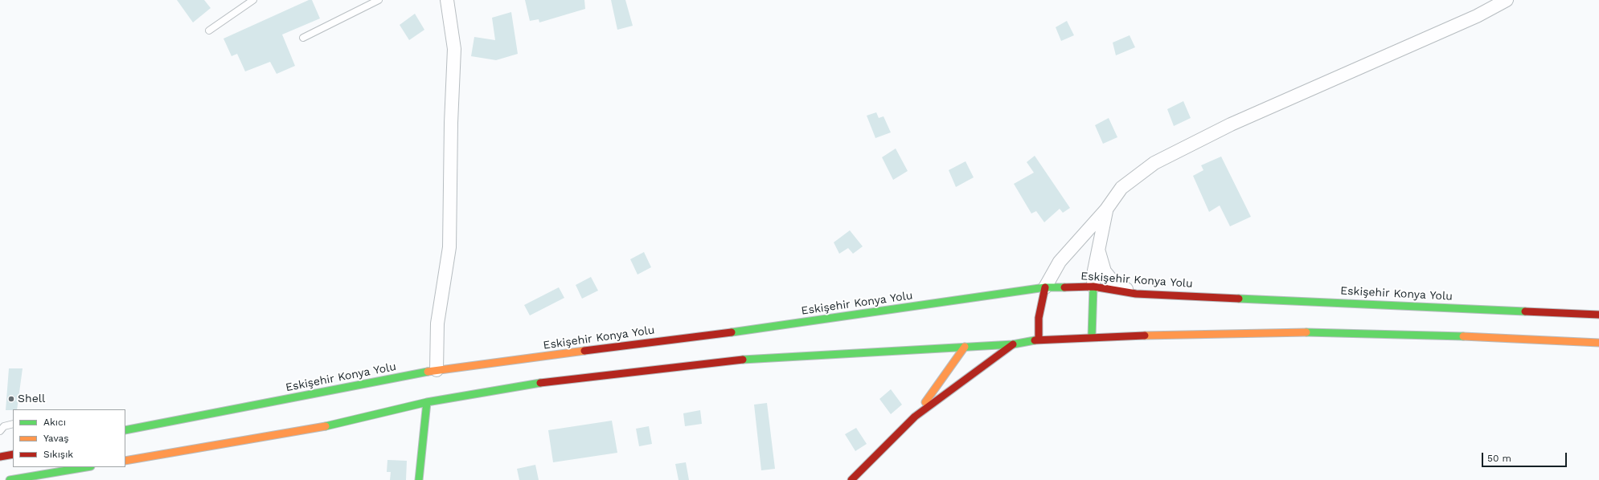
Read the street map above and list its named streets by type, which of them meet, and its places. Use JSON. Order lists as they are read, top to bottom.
{
  "streets": {
    "main road": ["Eskişehir Konya Yolu"]
  },
  "places": ["Shell"],
  "legend": ["Akıcı", "Yavaş", "Sıkışık"],
  "scale_bar": "50 m"
}
